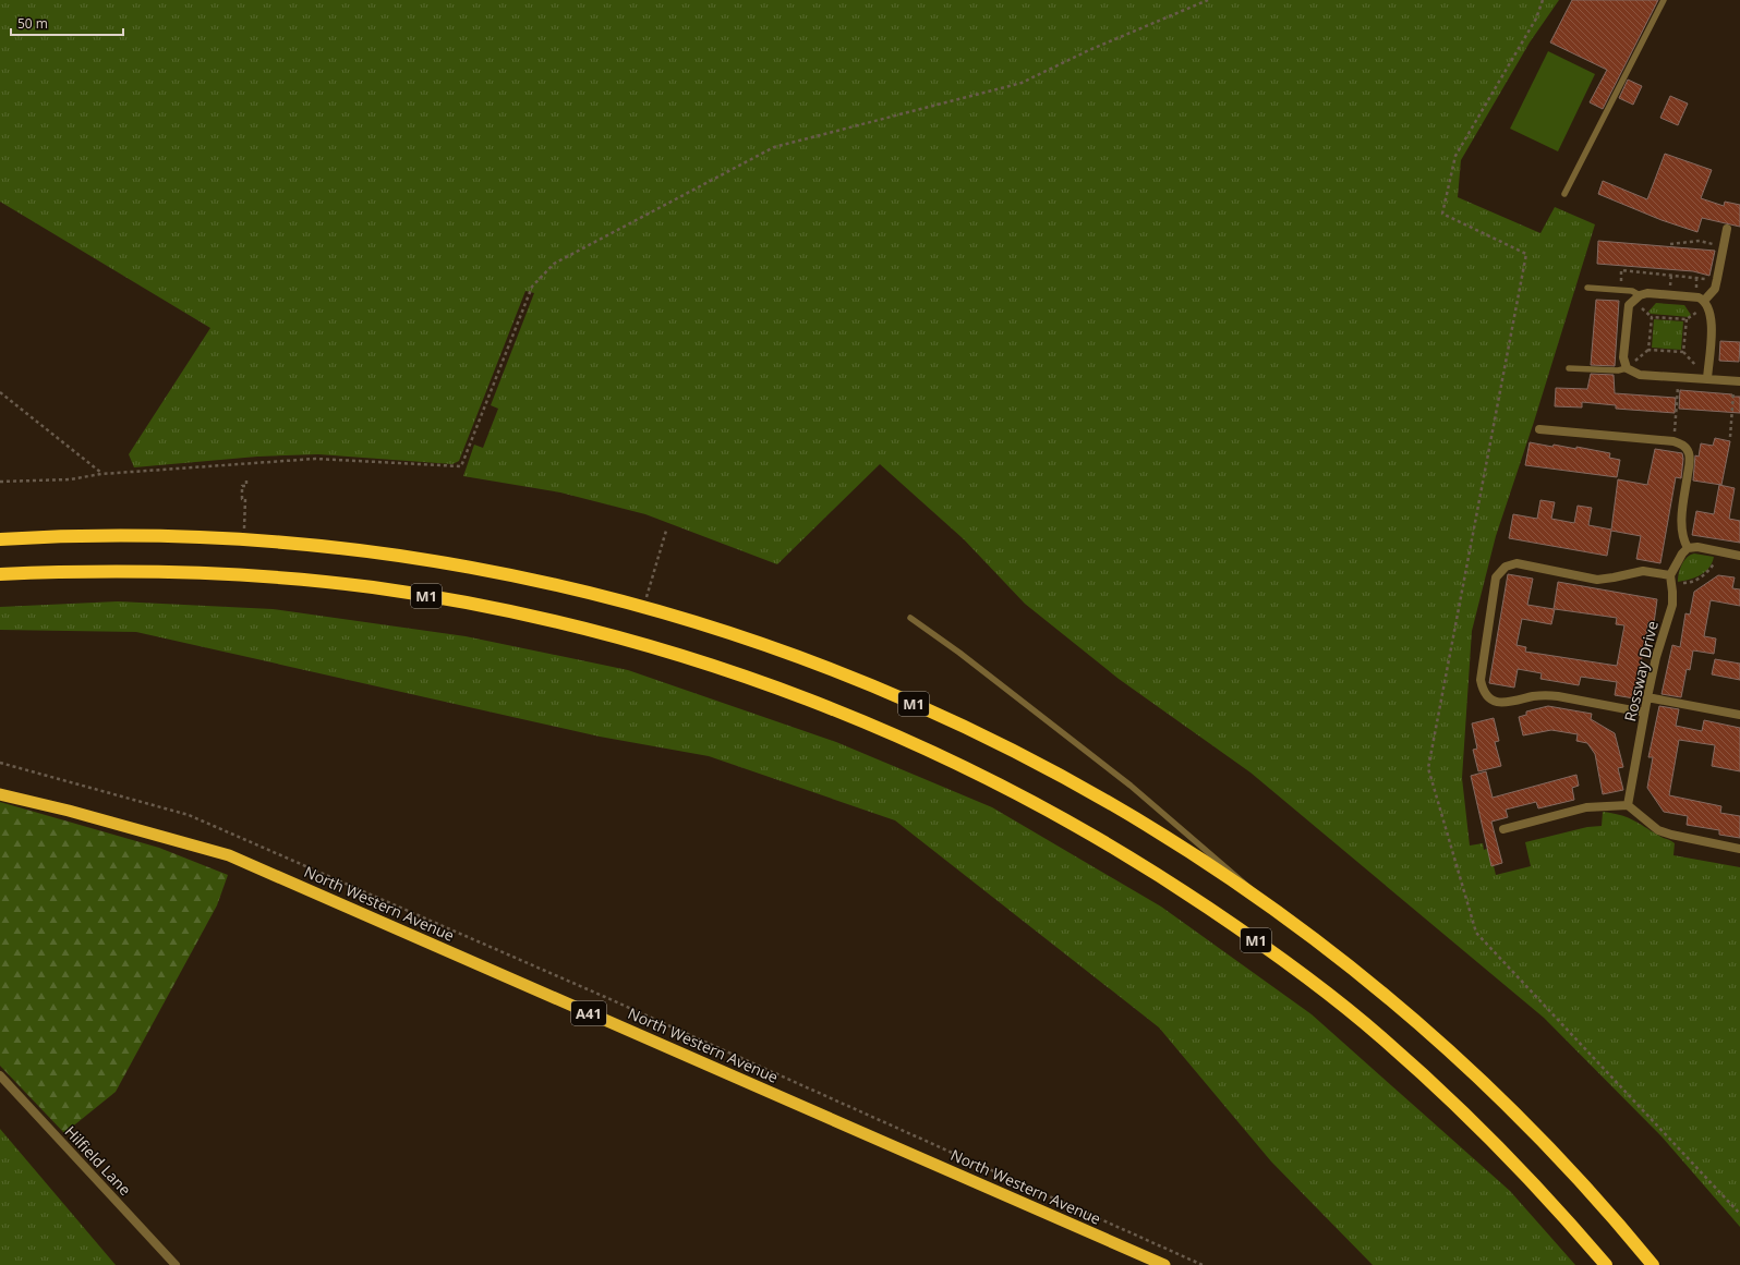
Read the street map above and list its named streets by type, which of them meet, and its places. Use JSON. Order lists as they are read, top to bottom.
{
  "streets": {
    "highway": ["M1", "North Western Avenue", "A41"],
    "street": ["Rossway Drive", "Hilfield Lane"]
  },
  "scale_bar": "50 m"
}
